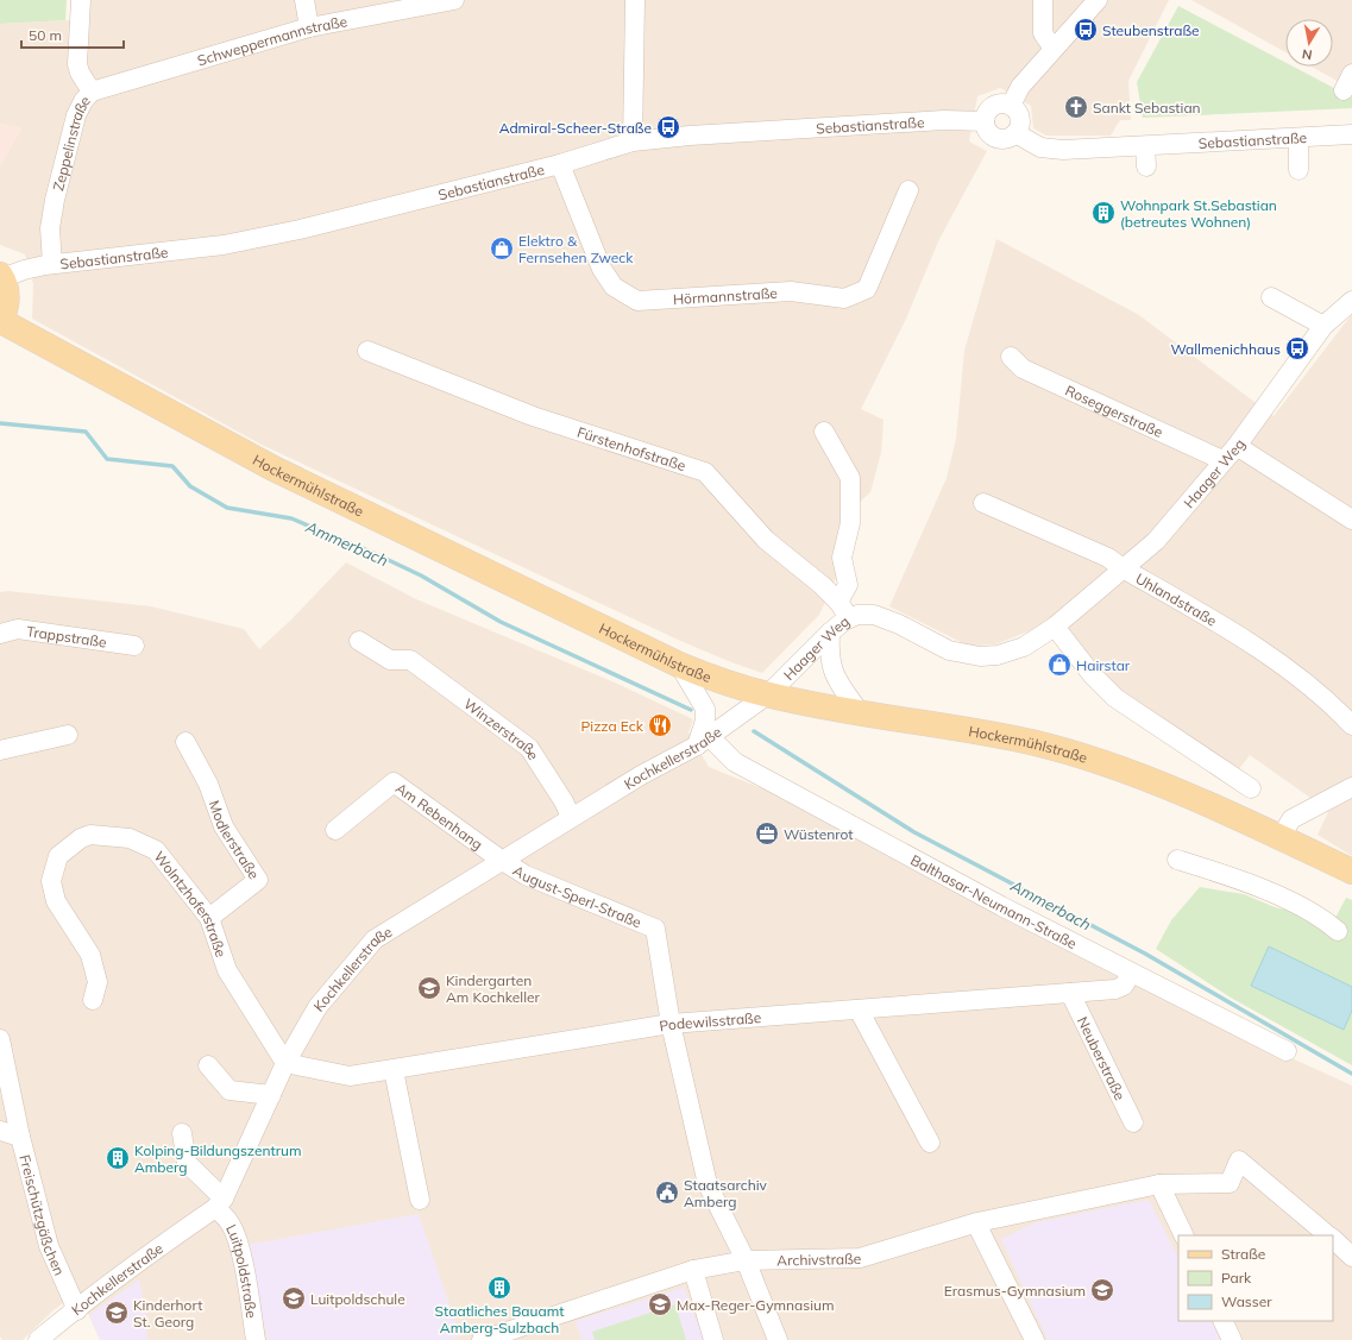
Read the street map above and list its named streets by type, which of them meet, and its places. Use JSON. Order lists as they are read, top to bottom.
{
  "streets": {
    "main road": ["Hockermühlstraße"],
    "street": [
      "Schweppermannstraße",
      "Sebastianstraße",
      "Zeppelinstraße",
      "Hörmannstraße",
      "Roseggerstraße",
      "Fürstenhofstraße",
      "Haager Weg",
      "Uhlandstraße",
      "Trappstraße",
      "Winzerstraße",
      "Kochkellerstraße",
      "Am Rebenhang",
      "Modlerstraße",
      "August-Sperl-Straße",
      "Balthasar-Neumann-Straße",
      "Wolntzhoferstraße",
      "Podewilsstraße",
      "Neuberstraße",
      "Freischützgäßchen",
      "Archivstraße",
      "Luitpoldstraße"
    ]
  },
  "crossings": [
    ["Schweppermannstraße", "Zeppelinstraße"],
    ["Sebastianstraße", "Zeppelinstraße"],
    ["Sebastianstraße", "Hörmannstraße"],
    ["Roseggerstraße", "Haager Weg"],
    ["Fürstenhofstraße", "Haager Weg"],
    ["Haager Weg", "Hockermühlstraße"],
    ["Haager Weg", "Uhlandstraße"],
    ["Haager Weg", "Kochkellerstraße"],
    ["Hockermühlstraße", "Kochkellerstraße"],
    ["Winzerstraße", "Kochkellerstraße"],
    ["Kochkellerstraße", "Am Rebenhang"],
    ["Kochkellerstraße", "August-Sperl-Straße"],
    ["Kochkellerstraße", "Balthasar-Neumann-Straße"],
    ["Kochkellerstraße", "Wolntzhoferstraße"],
    ["Kochkellerstraße", "Podewilsstraße"],
    ["Kochkellerstraße", "Freischützgäßchen"],
    ["Kochkellerstraße", "Luitpoldstraße"],
    ["Am Rebenhang", "August-Sperl-Straße"],
    ["Modlerstraße", "Wolntzhoferstraße"],
    ["August-Sperl-Straße", "Podewilsstraße"],
    ["Balthasar-Neumann-Straße", "Podewilsstraße"],
    ["Wolntzhoferstraße", "Podewilsstraße"],
    ["Podewilsstraße", "Neuberstraße"]
  ],
  "water": ["Ammerbach"],
  "places": {
    "bus stop": ["Steubenstraße", "Admiral-Scheer-Straße", "Wallmenichhaus"],
    "church": ["Sankt Sebastian"],
    "building": ["Wohnpark St.Sebastian (betreutes Wohnen)", "Kolping-Bildungszentrum Amberg", "Staatliches Bauamt Amberg-Sulzbach"],
    "shop": ["Elektro & Fernsehen Zweck", "Hairstar"],
    "restaurant": ["Pizza Eck"],
    "office": ["Wüstenrot"],
    "school or university": [
      "Kindergarten Am Kochkeller",
      "Erasmus-Gymnasium",
      "Luitpoldschule",
      "Max-Reger-Gymnasium",
      "Kinderhort St. Georg"
    ],
    "public building": ["Staatsarchiv Amberg"]
  },
  "legend": ["Straße", "Park", "Wasser"],
  "scale_bar": "50 m",
  "north": "bottom"
}
